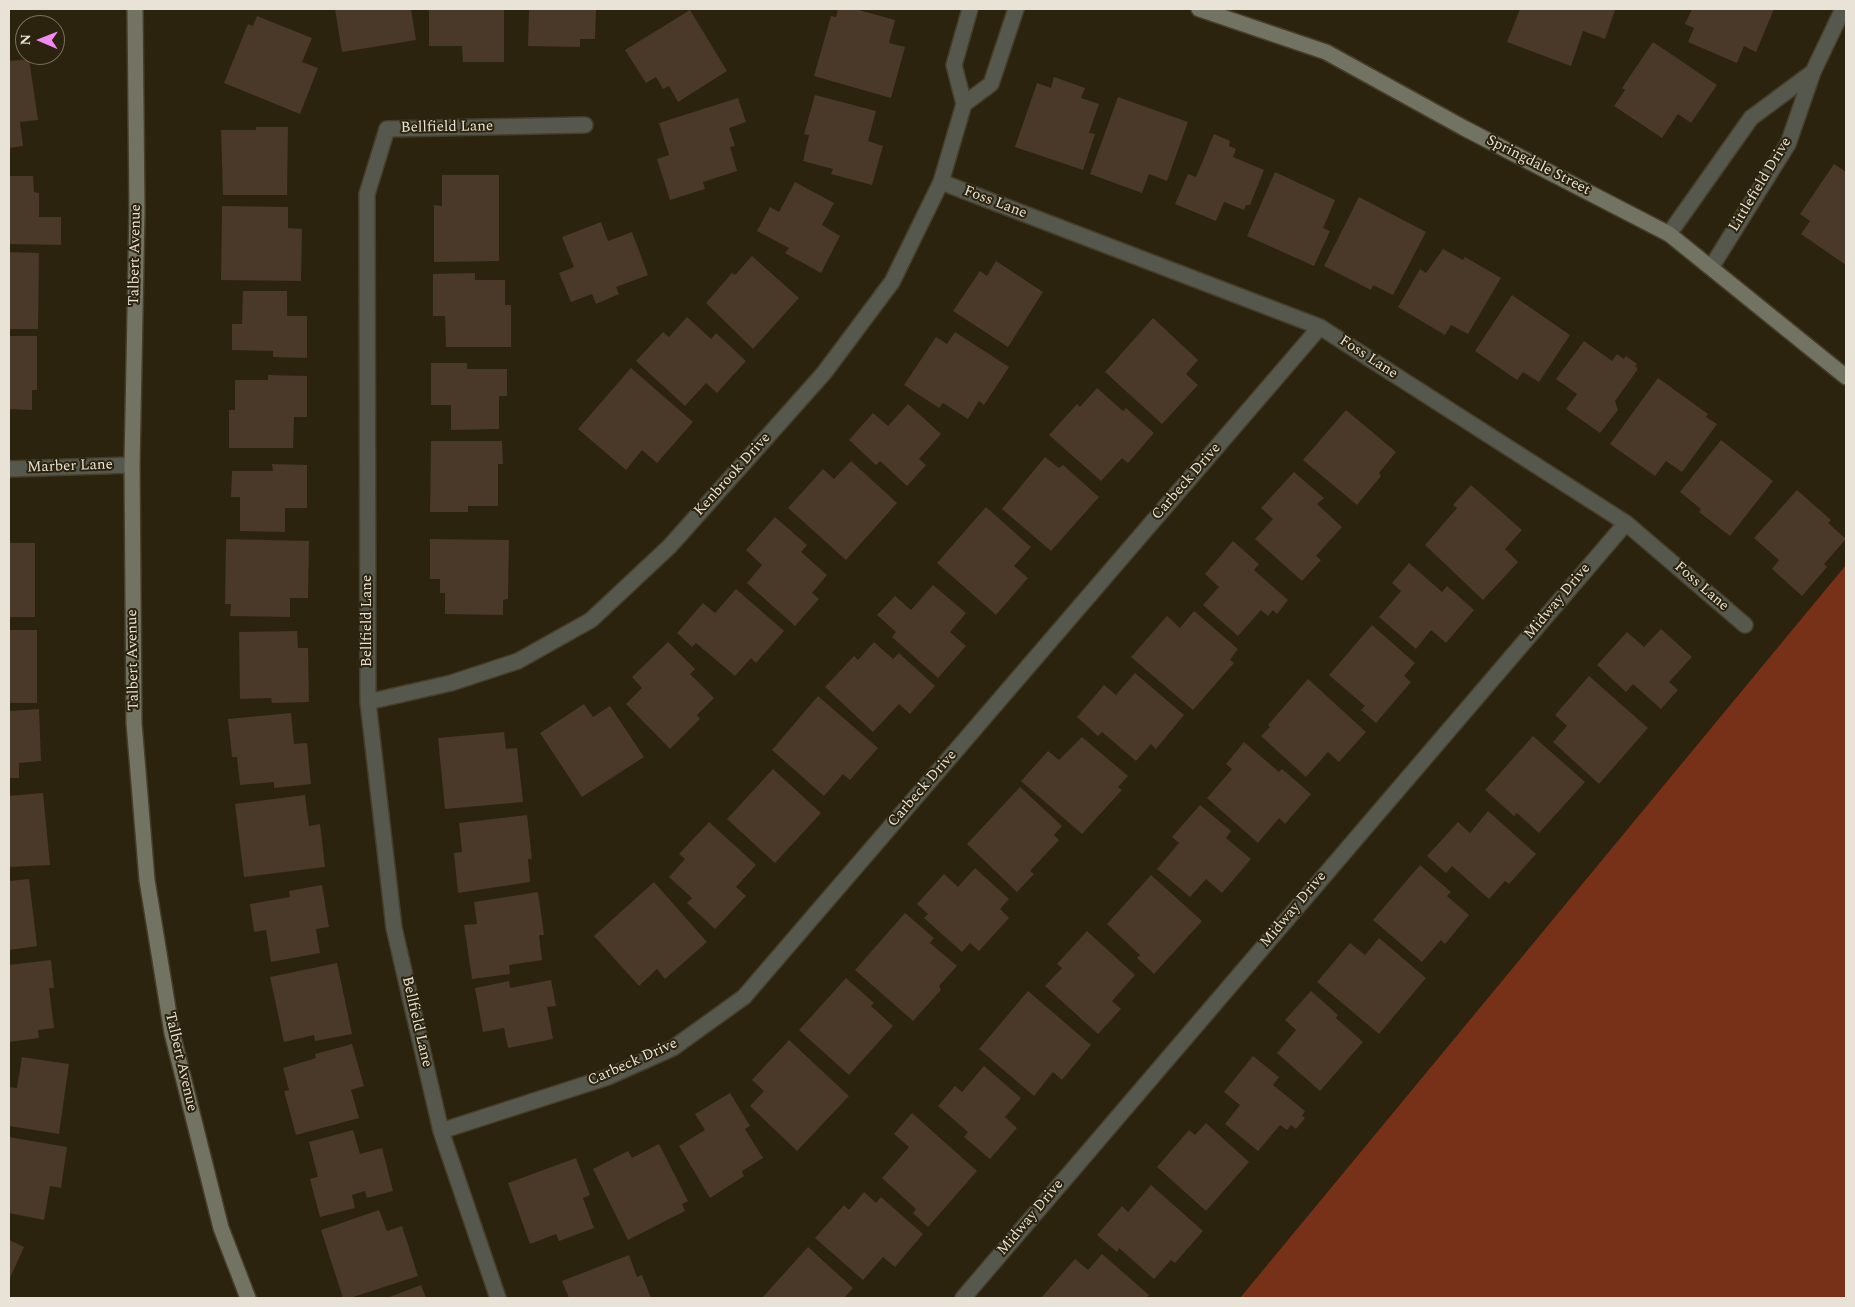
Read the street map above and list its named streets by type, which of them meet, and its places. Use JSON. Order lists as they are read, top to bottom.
{
  "streets": {
    "street": [
      "Bellfield Lane",
      "Springdale Street",
      "Littlefield Drive",
      "Foss Lane",
      "Talbert Avenue",
      "Marber Lane",
      "Kenbrook Drive",
      "Carbeck Drive",
      "Midway Drive"
    ]
  },
  "crossings": [
    ["Bellfield Lane", "Kenbrook Drive"],
    ["Bellfield Lane", "Carbeck Drive"],
    ["Springdale Street", "Littlefield Drive"],
    ["Foss Lane", "Kenbrook Drive"],
    ["Foss Lane", "Carbeck Drive"],
    ["Foss Lane", "Midway Drive"],
    ["Talbert Avenue", "Marber Lane"]
  ],
  "north": "left"
}
